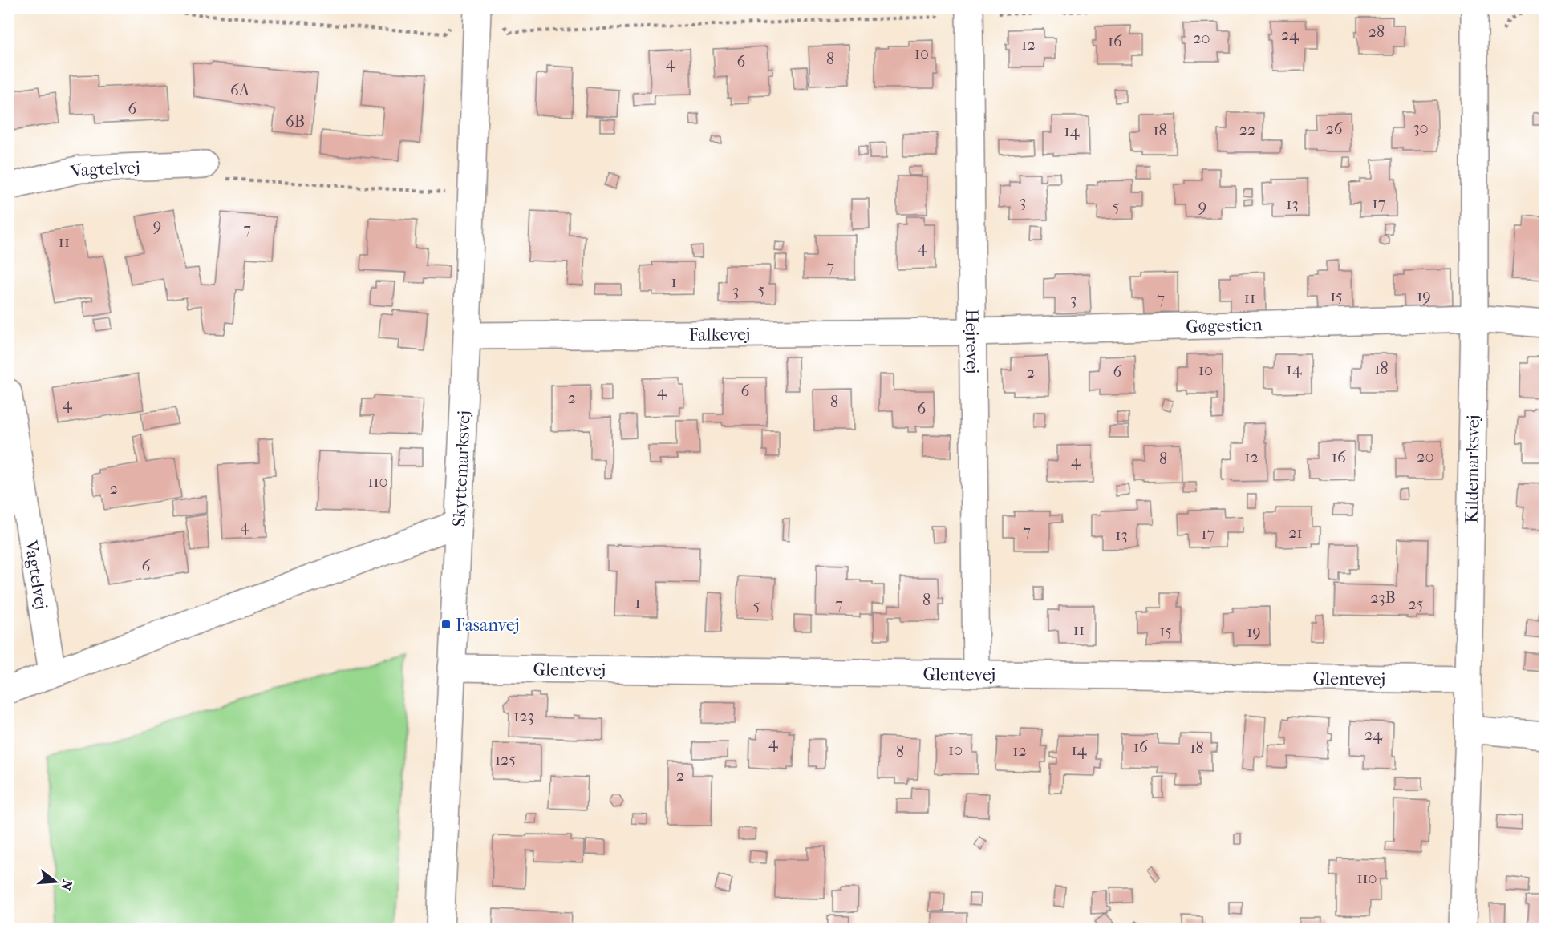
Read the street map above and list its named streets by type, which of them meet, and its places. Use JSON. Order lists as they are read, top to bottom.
{
  "streets": {
    "street": [
      "Vagtelvej",
      "Gøgestien",
      "Falkevej",
      "Hejrevej",
      "Skyttemarksvej",
      "Kildemarksvej",
      "Glentevej"
    ]
  },
  "crossings": [
    ["Gøgestien", "Falkevej"],
    ["Gøgestien", "Hejrevej"],
    ["Gøgestien", "Kildemarksvej"],
    ["Falkevej", "Hejrevej"],
    ["Falkevej", "Skyttemarksvej"],
    ["Hejrevej", "Glentevej"],
    ["Skyttemarksvej", "Glentevej"],
    ["Kildemarksvej", "Glentevej"]
  ],
  "places": {
    "transit": ["Fasanvej"]
  },
  "house_numbers": [
    "28",
    "24",
    "20",
    "16",
    "12",
    "10",
    "8",
    "6",
    "4",
    "6A",
    "6",
    "6B",
    "30",
    "26",
    "22",
    "18",
    "14",
    "3",
    "17",
    "13",
    "5",
    "9",
    "9",
    "7",
    "11",
    "4",
    "7",
    "1",
    "5",
    "3",
    "15",
    "19",
    "11",
    "7",
    "3",
    "18",
    "14",
    "10",
    "6",
    "2",
    "4",
    "6",
    "2",
    "8",
    "4",
    "6",
    "20",
    "12",
    "16",
    "8",
    "4",
    "110",
    "2",
    "4",
    "7",
    "21",
    "17",
    "13",
    "6",
    "23B",
    "8",
    "1",
    "7",
    "25",
    "5",
    "11",
    "15",
    "19",
    "123",
    "24",
    "4",
    "16",
    "18",
    "10",
    "14",
    "12",
    "8",
    "125",
    "2",
    "110"
  ],
  "north": "right"
}
